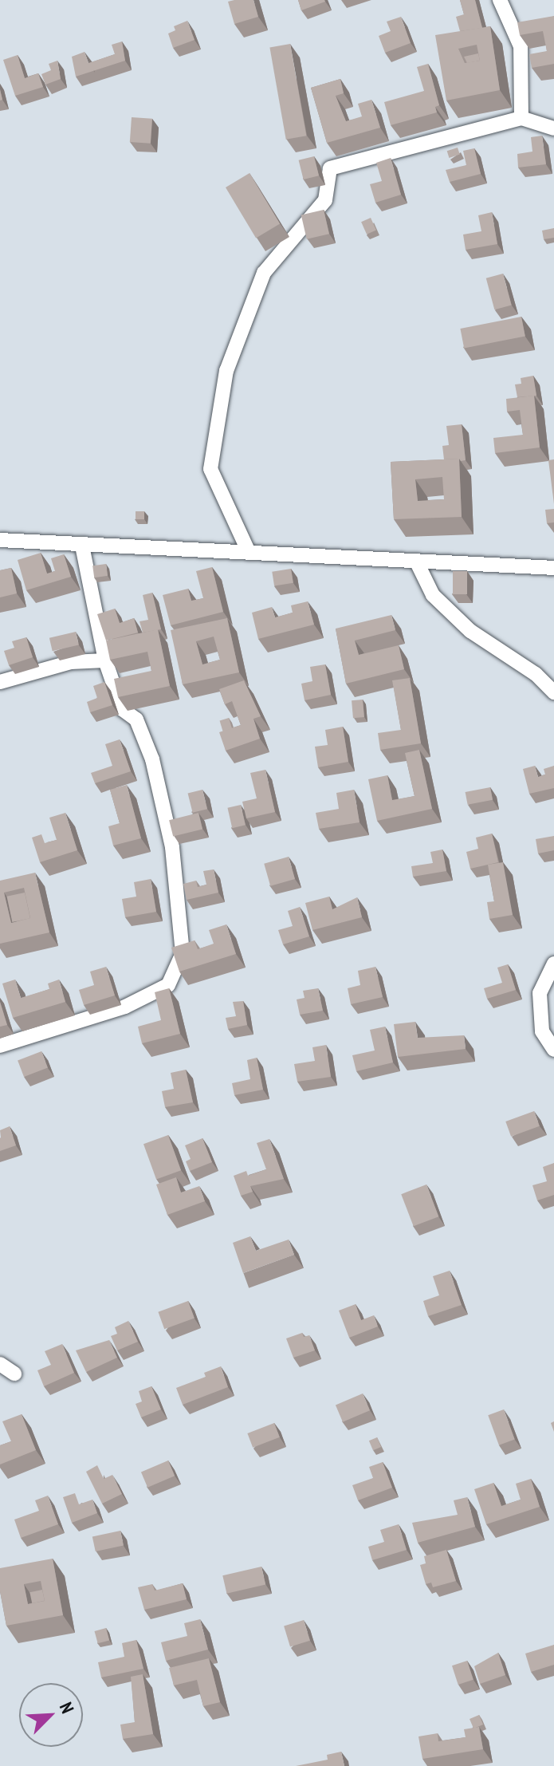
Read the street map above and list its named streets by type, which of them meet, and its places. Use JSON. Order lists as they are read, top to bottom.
{
  "north": "top right"
}
